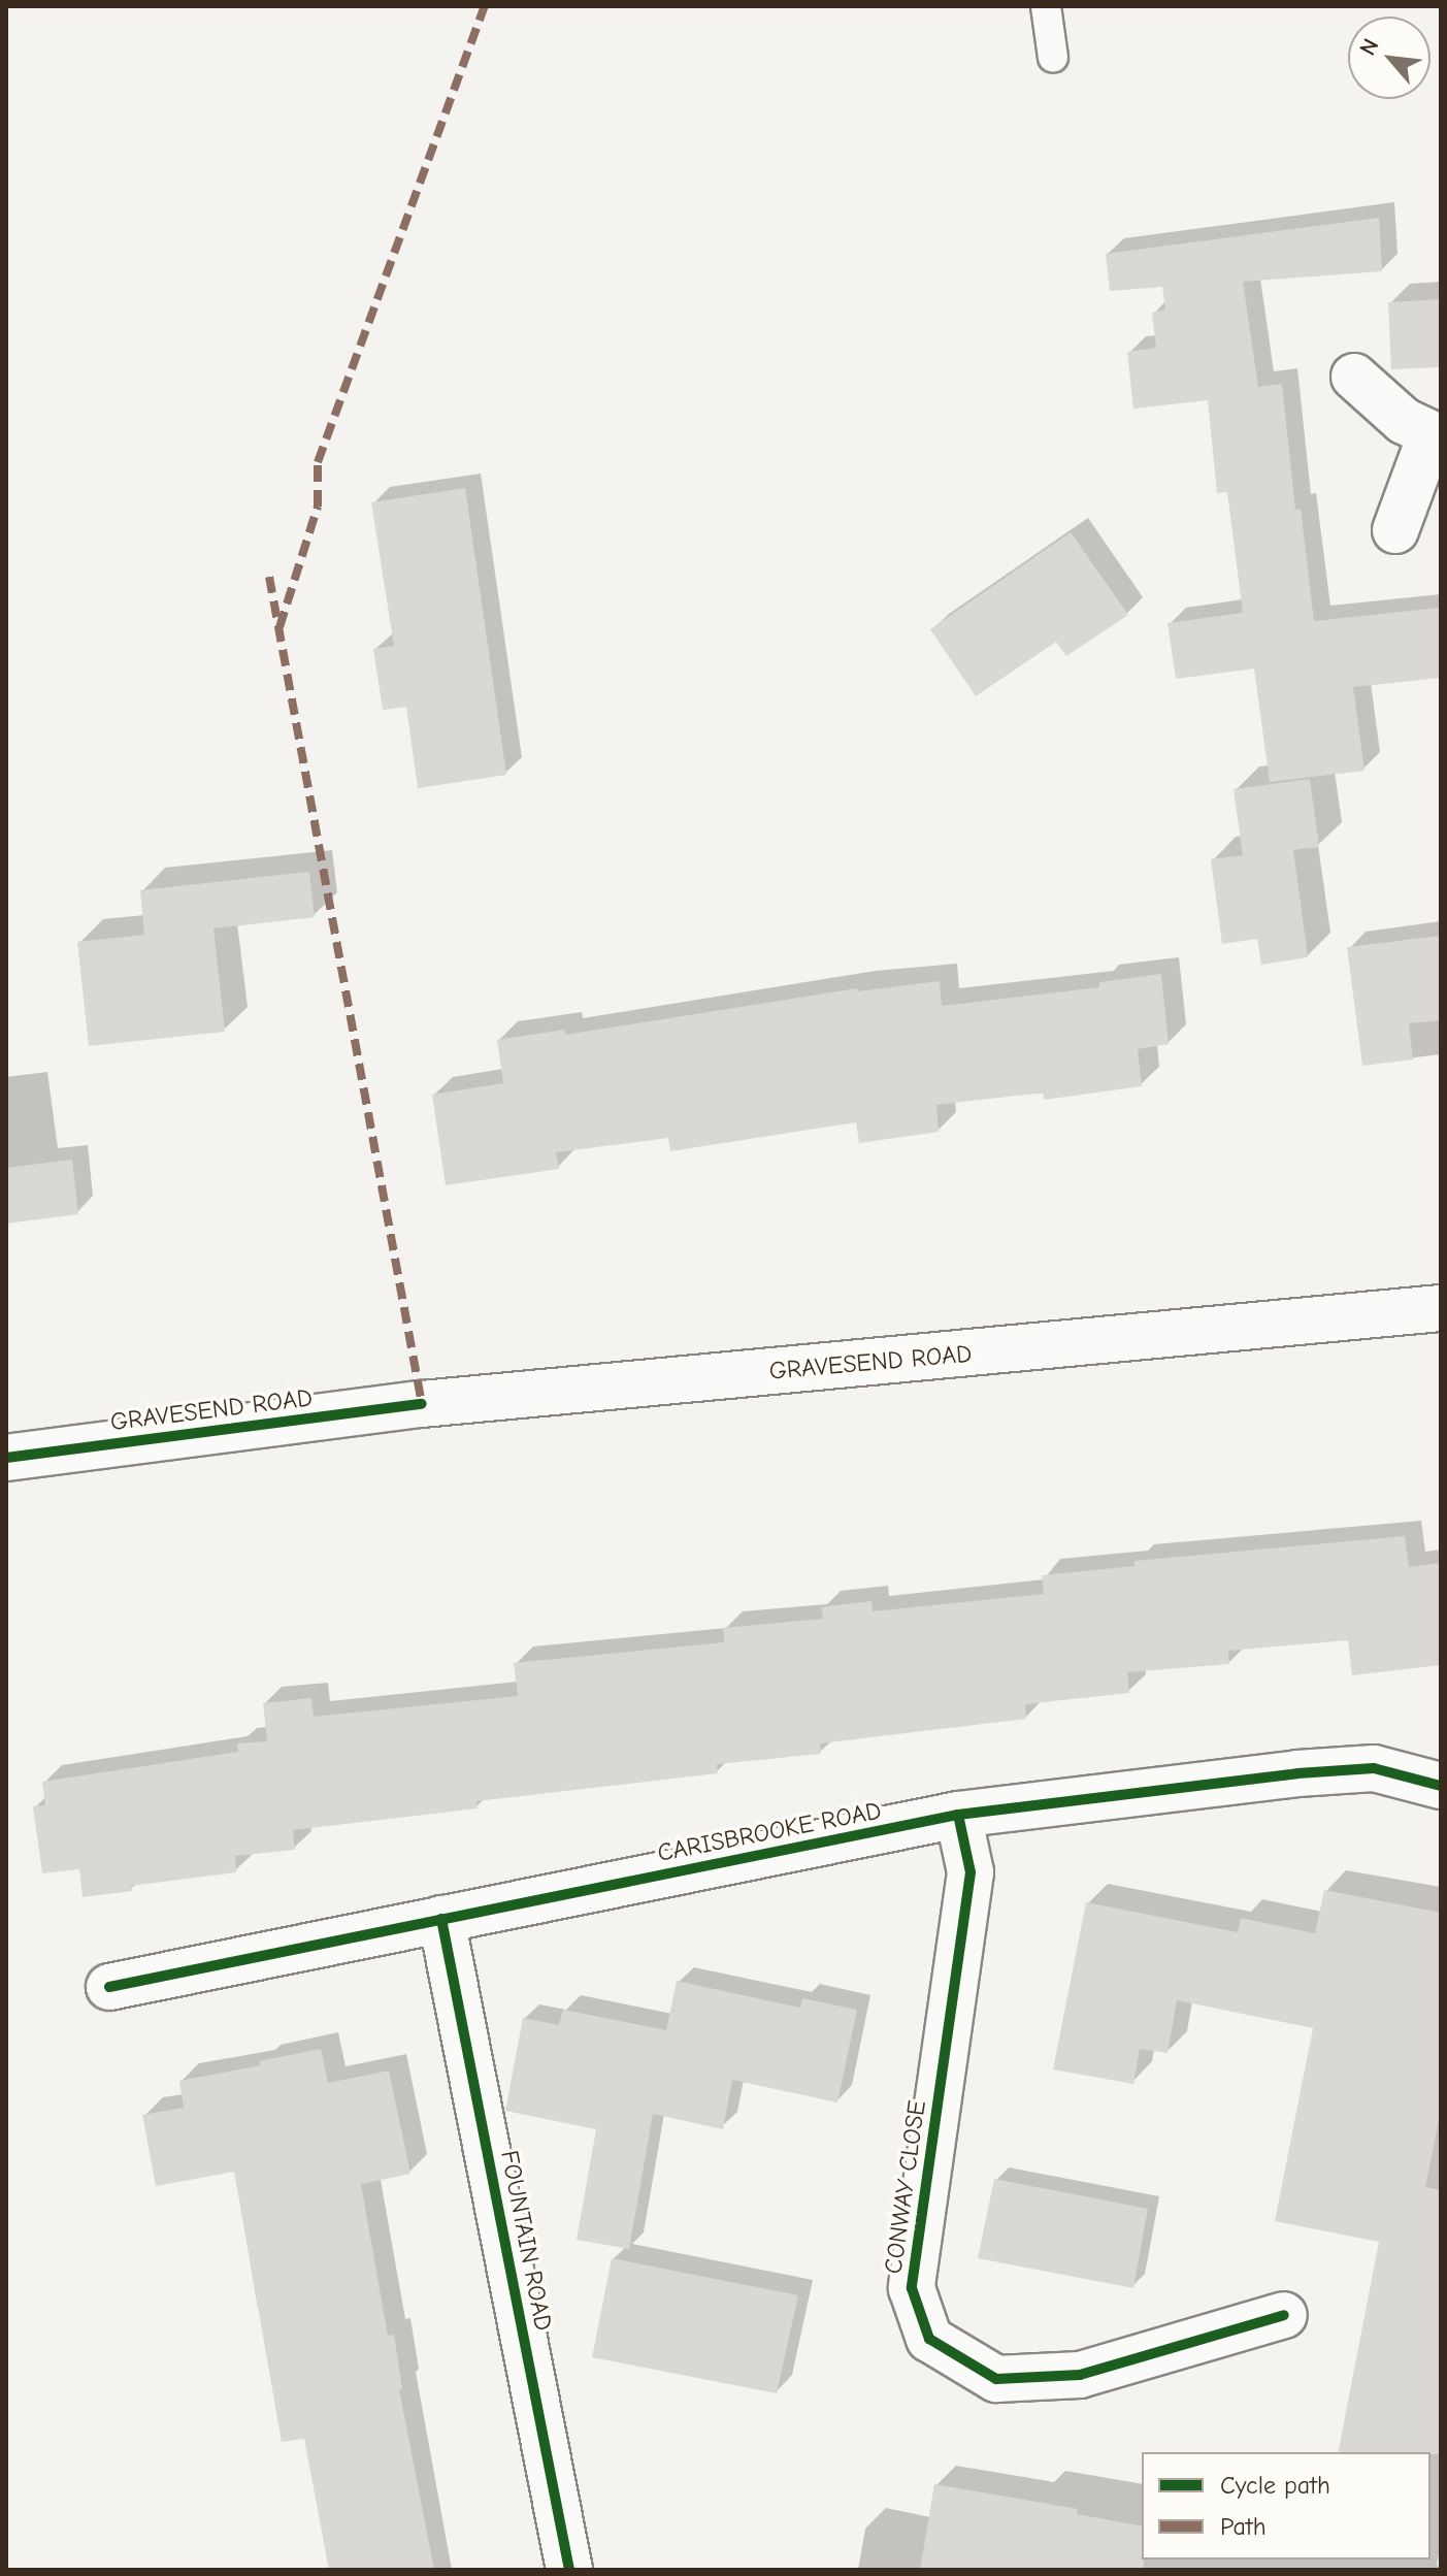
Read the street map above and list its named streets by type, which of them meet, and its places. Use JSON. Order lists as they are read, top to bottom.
{
  "streets": {
    "street": [
      "GRAVESEND ROAD",
      "CARISBROOKE ROAD",
      "CONWAY CLOSE",
      "FOUNTAIN ROAD"
    ]
  },
  "crossings": [
    ["CARISBROOKE ROAD", "CONWAY CLOSE"],
    ["CARISBROOKE ROAD", "FOUNTAIN ROAD"]
  ],
  "legend": ["Cycle path", "Path"],
  "north": "top left"
}
